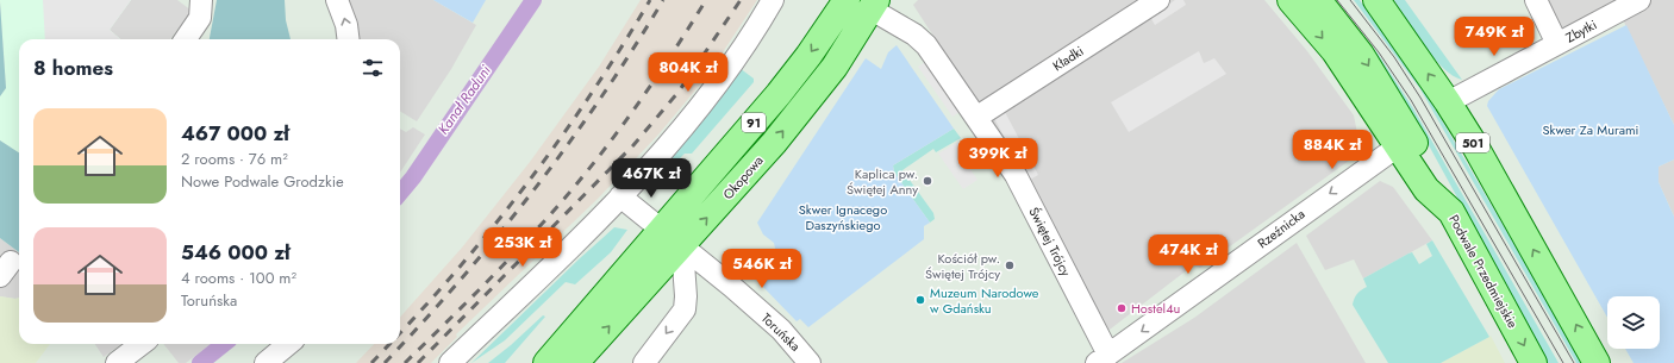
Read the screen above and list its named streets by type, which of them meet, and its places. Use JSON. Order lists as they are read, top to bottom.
{
  "streets": {
    "main road": [
      "91",
      "501",
      "Okopowa",
      "Podwale Przedmiejskie"
    ],
    "street": [
      "Zbytki",
      "Kładki",
      "Rzeźnicka",
      "Świętej Trójcy",
      "Toruńska"
    ]
  },
  "crossings": [
    ["Zbytki", "501"],
    ["Kładki", "Świętej Trójcy"],
    ["91", "Okopowa"],
    ["91", "Toruńska"],
    ["Okopowa", "Świętej Trójcy"],
    ["Okopowa", "Toruńska"],
    ["Rzeźnicka", "Świętej Trójcy"],
    ["Rzeźnicka", "Podwale Przedmiejskie"]
  ],
  "one_way": ["Rzeźnicka"],
  "water": ["Kanał Raduni"],
  "parks": ["Skwer Za Murami", "Skwer Ignacego Daszyńskiego"],
  "places": [
    "Kaplica pw. Świętej Anny",
    "Kościół pw. Świętej Trójcy",
    "Muzeum Narodowe w Gdańsku",
    "Hostel4u"
  ],
  "page": {
    "price": [
      "749K zł",
      "804K zł",
      "884K zł",
      "399K zł",
      "467K zł",
      "253K zł",
      "474K zł",
      "546K zł"
    ],
    "heading": "8 homes",
    "list": [
      {
        "name": "467 000 zł",
        "note": "2 rooms · 76 m² · Nowe Podwale Grodzkie"
      },
      {
        "name": "546 000 zł",
        "note": "4 rooms · 100 m² · Toruńska"
      }
    ]
  }
}
